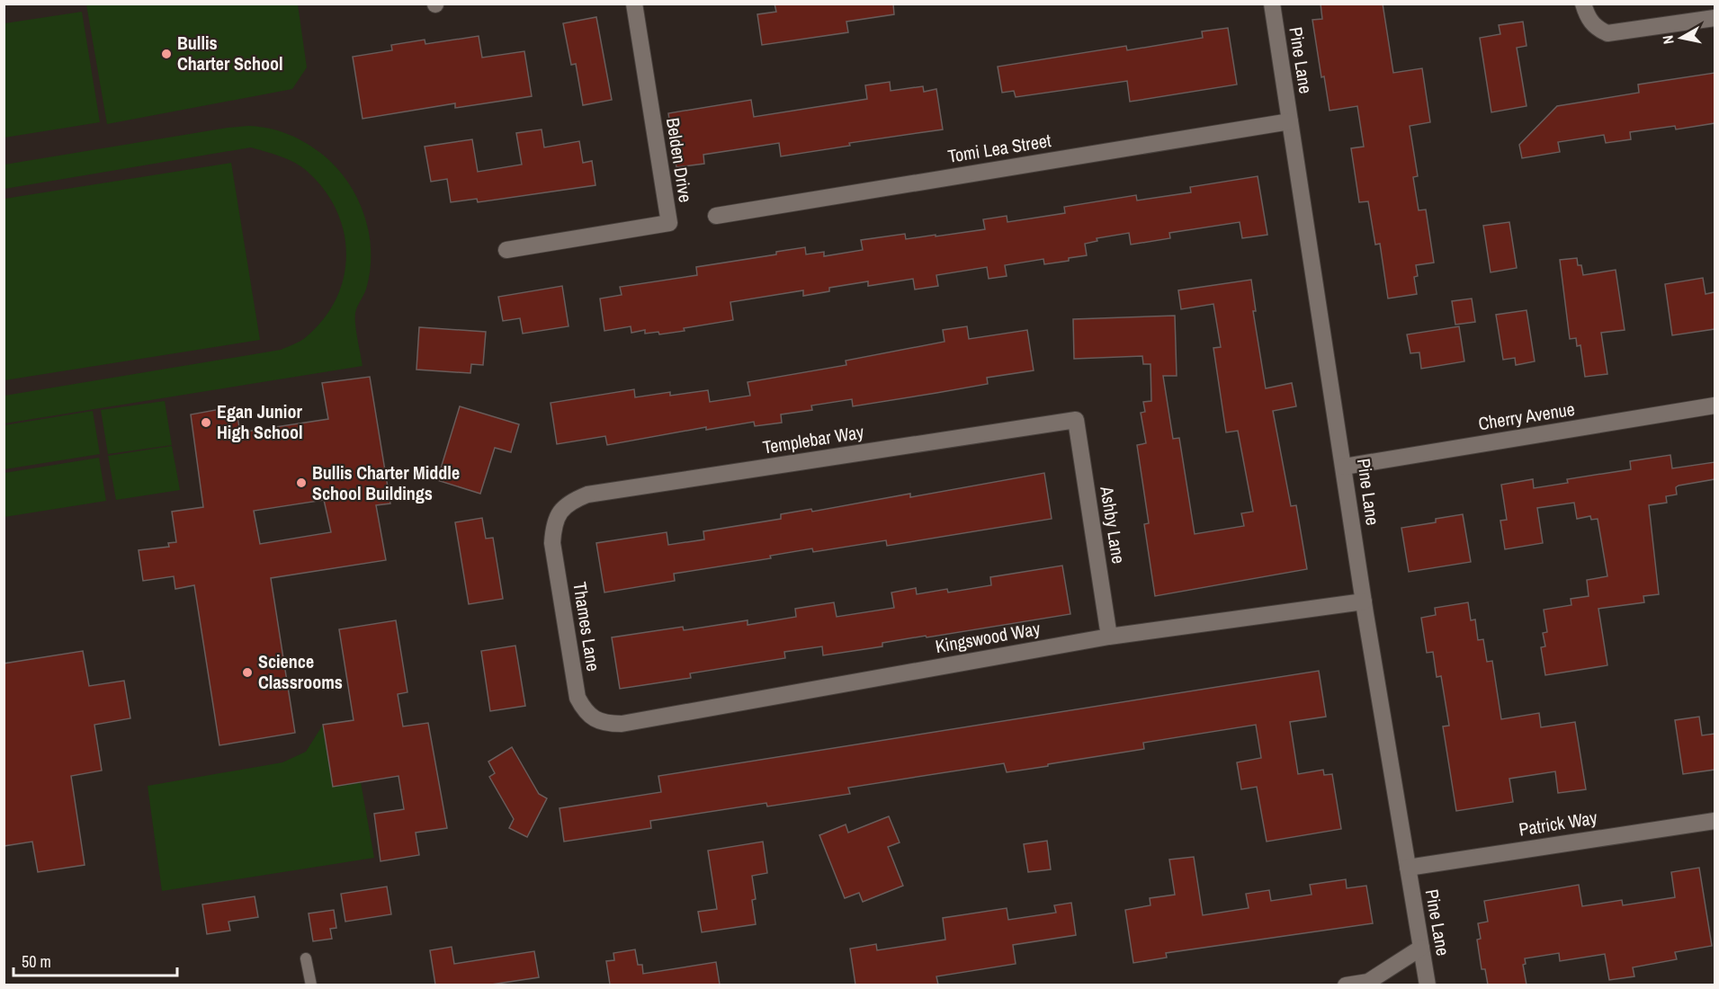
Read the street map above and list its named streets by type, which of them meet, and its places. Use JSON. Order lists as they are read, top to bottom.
{
  "streets": {
    "street": [
      "Pine Lane",
      "Tomi Lea Street",
      "Belden Drive",
      "Cherry Avenue",
      "Templebar Way",
      "Ashby Lane",
      "Thames Lane",
      "Kingswood Way",
      "Patrick Way"
    ]
  },
  "crossings": [
    ["Pine Lane", "Tomi Lea Street"],
    ["Pine Lane", "Cherry Avenue"],
    ["Pine Lane", "Kingswood Way"],
    ["Pine Lane", "Patrick Way"],
    ["Templebar Way", "Ashby Lane"],
    ["Templebar Way", "Thames Lane"],
    ["Ashby Lane", "Kingswood Way"],
    ["Thames Lane", "Kingswood Way"]
  ],
  "places": [
    "Bullis Charter School",
    "Egan Junior High School",
    "Bullis Charter Middle School Buildings",
    "Science Classrooms"
  ],
  "scale_bar": "50 m",
  "north": "left"
}
